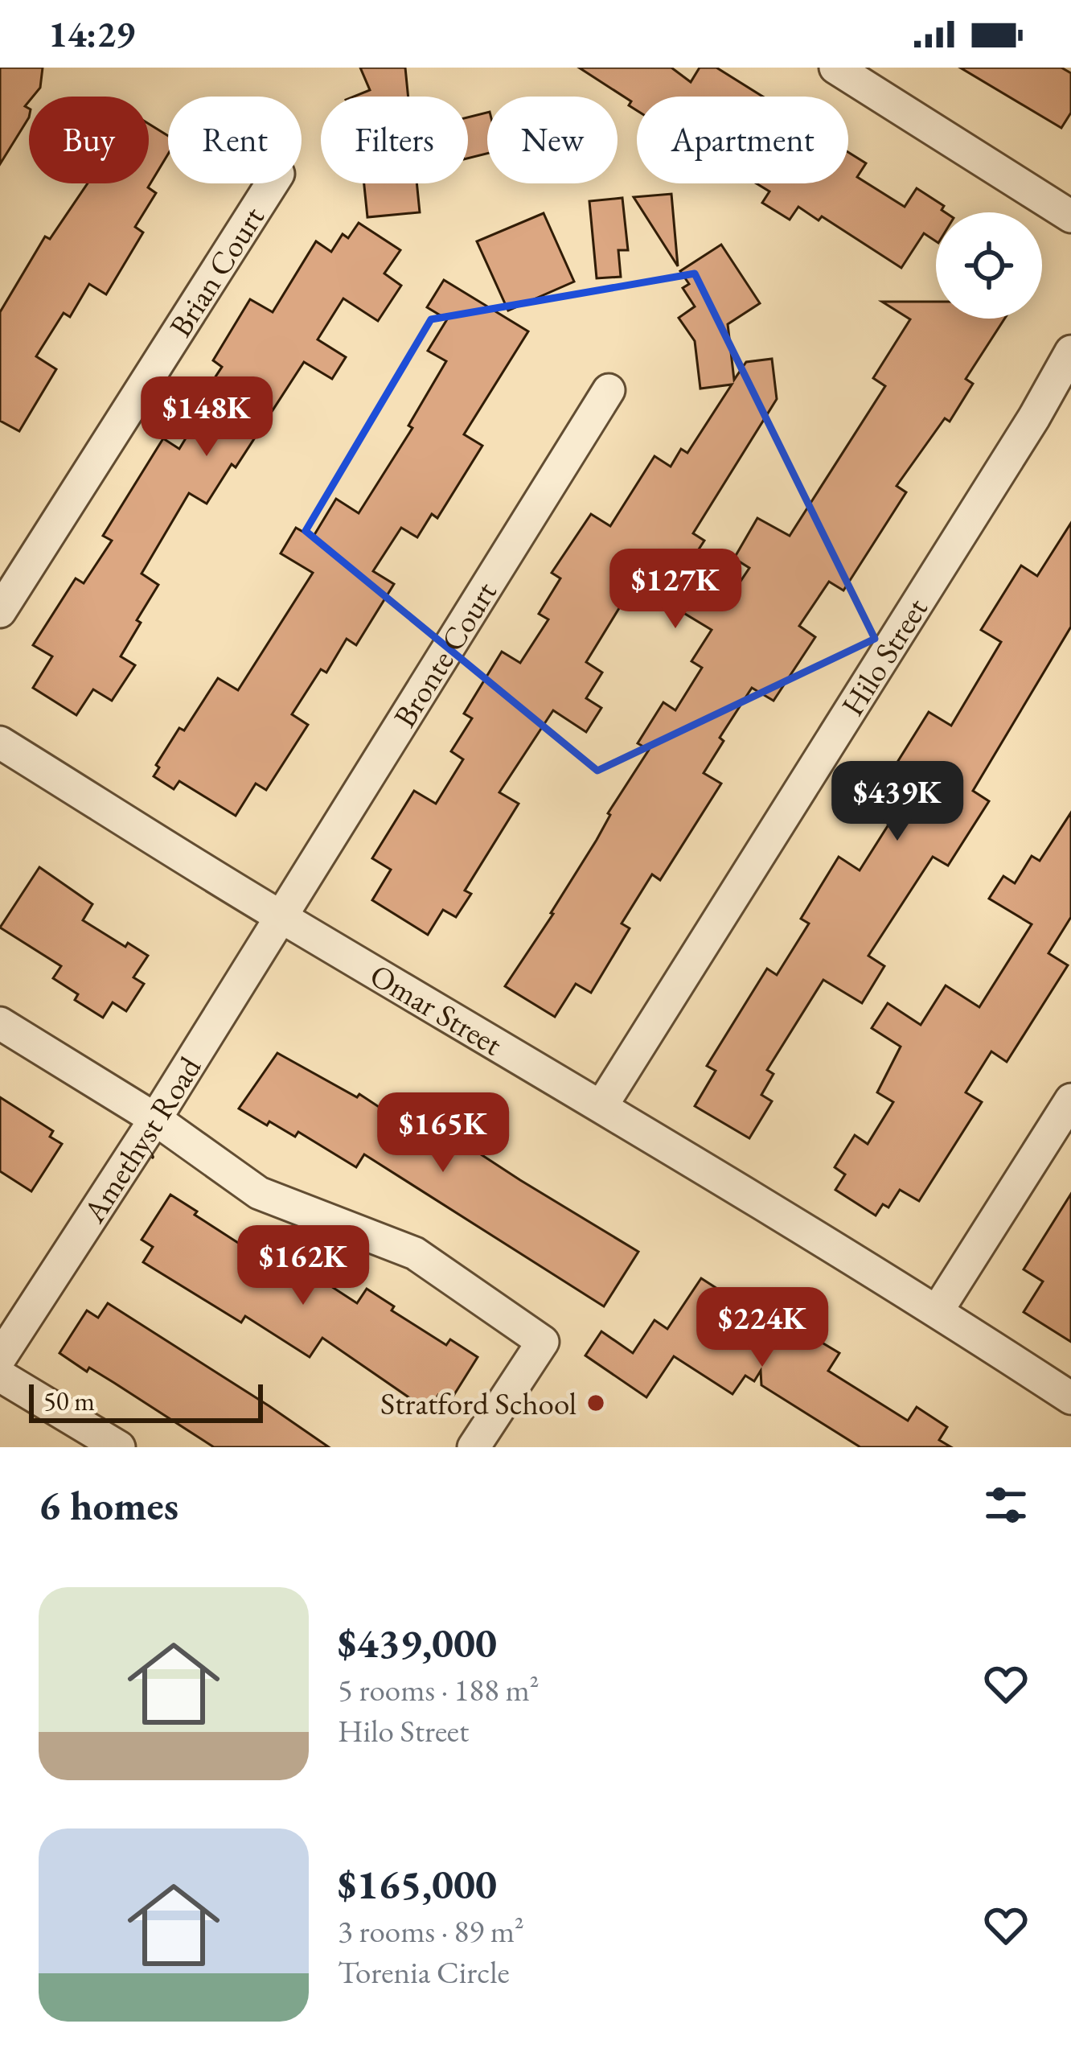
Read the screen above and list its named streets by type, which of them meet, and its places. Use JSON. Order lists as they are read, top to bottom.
{
  "streets": {
    "street": [
      "Brian Court",
      "Bronte Court",
      "Hilo Street",
      "Omar Street",
      "Amethyst Road"
    ]
  },
  "crossings": [
    ["Bronte Court", "Omar Street"],
    ["Bronte Court", "Amethyst Road"],
    ["Hilo Street", "Omar Street"],
    ["Omar Street", "Amethyst Road"]
  ],
  "places": ["Stratford School"],
  "scale_bar": "50 m",
  "page": {
    "status": "14:29",
    "chip": [
      "Buy",
      "Rent",
      "Filters",
      "New",
      "Apartment"
    ],
    "price": [
      "$148K",
      "$127K",
      "$439K",
      "$165K",
      "$162K",
      "$224K"
    ],
    "scale": "50 m",
    "heading": "6 homes",
    "list": [
      {
        "name": "$439,000",
        "note": "5 rooms · 188 m² · Hilo Street"
      },
      {
        "name": "$165,000",
        "note": "3 rooms · 89 m² · Torenia Circle"
      }
    ]
  }
}
